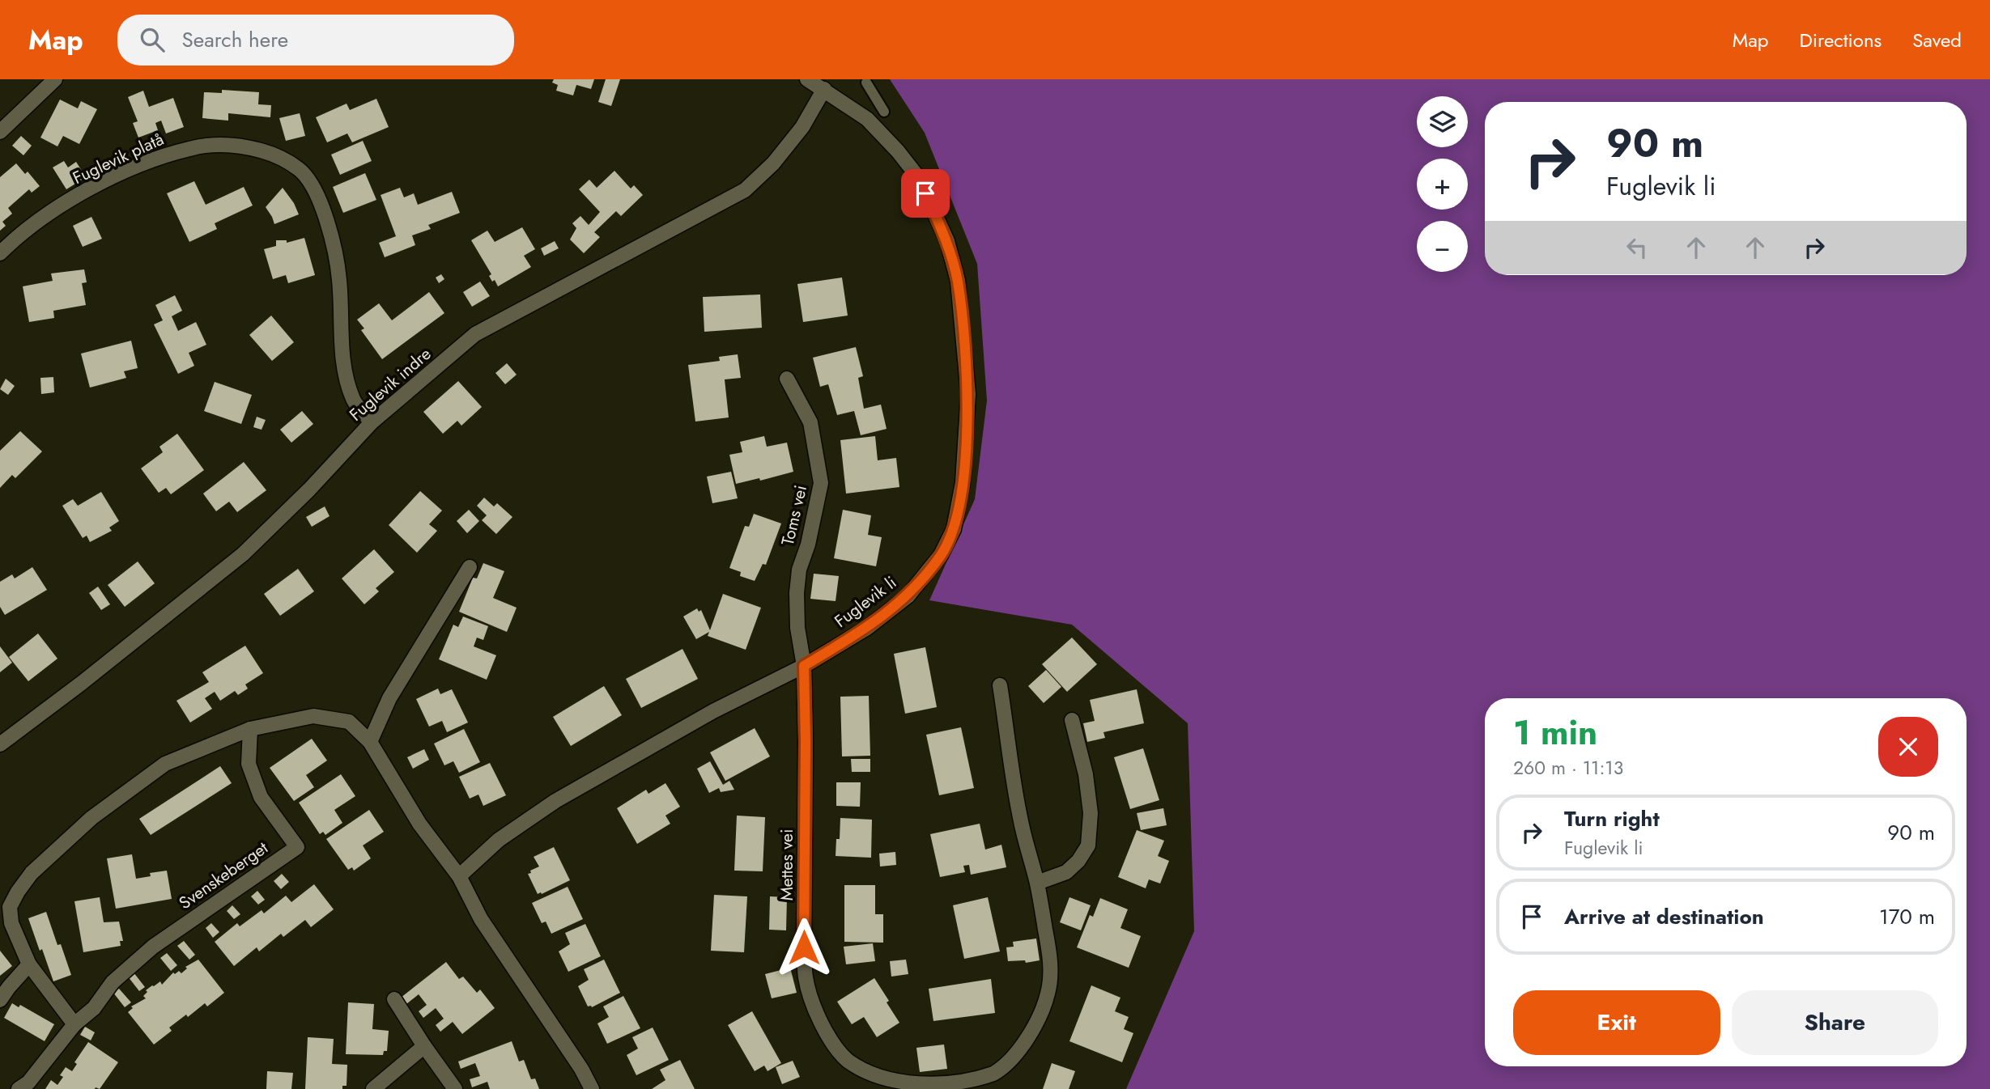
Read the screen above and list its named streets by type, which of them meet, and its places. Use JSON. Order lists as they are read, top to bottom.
{
  "streets": {
    "street": [
      "Fuglevik platå",
      "Fuglevik indre",
      "Toms vei",
      "Fuglevik li",
      "Mettes vei",
      "Svenskeberget"
    ]
  },
  "crossings": [
    ["Fuglevik platå", "Fuglevik indre"],
    ["Fuglevik indre", "Fuglevik li"],
    ["Toms vei", "Fuglevik li"],
    ["Toms vei", "Mettes vei"],
    ["Fuglevik li", "Mettes vei"]
  ],
  "page": {
    "header": "Map",
    "search": "Search here",
    "nav": ["Map", "Directions", "Saved"],
    "map_buttons": ["+", "−"],
    "turn": ["90 m", "Fuglevik li"],
    "heading": ["1 min", "260 m · 11:13"],
    "list": [
      {
        "name": "Turn right",
        "note": "Fuglevik li",
        "value": "90 m"
      },
      {
        "name": "Arrive at destination",
        "value": "170 m"
      }
    ],
    "buttons": ["Exit", "Share"]
  }
}
